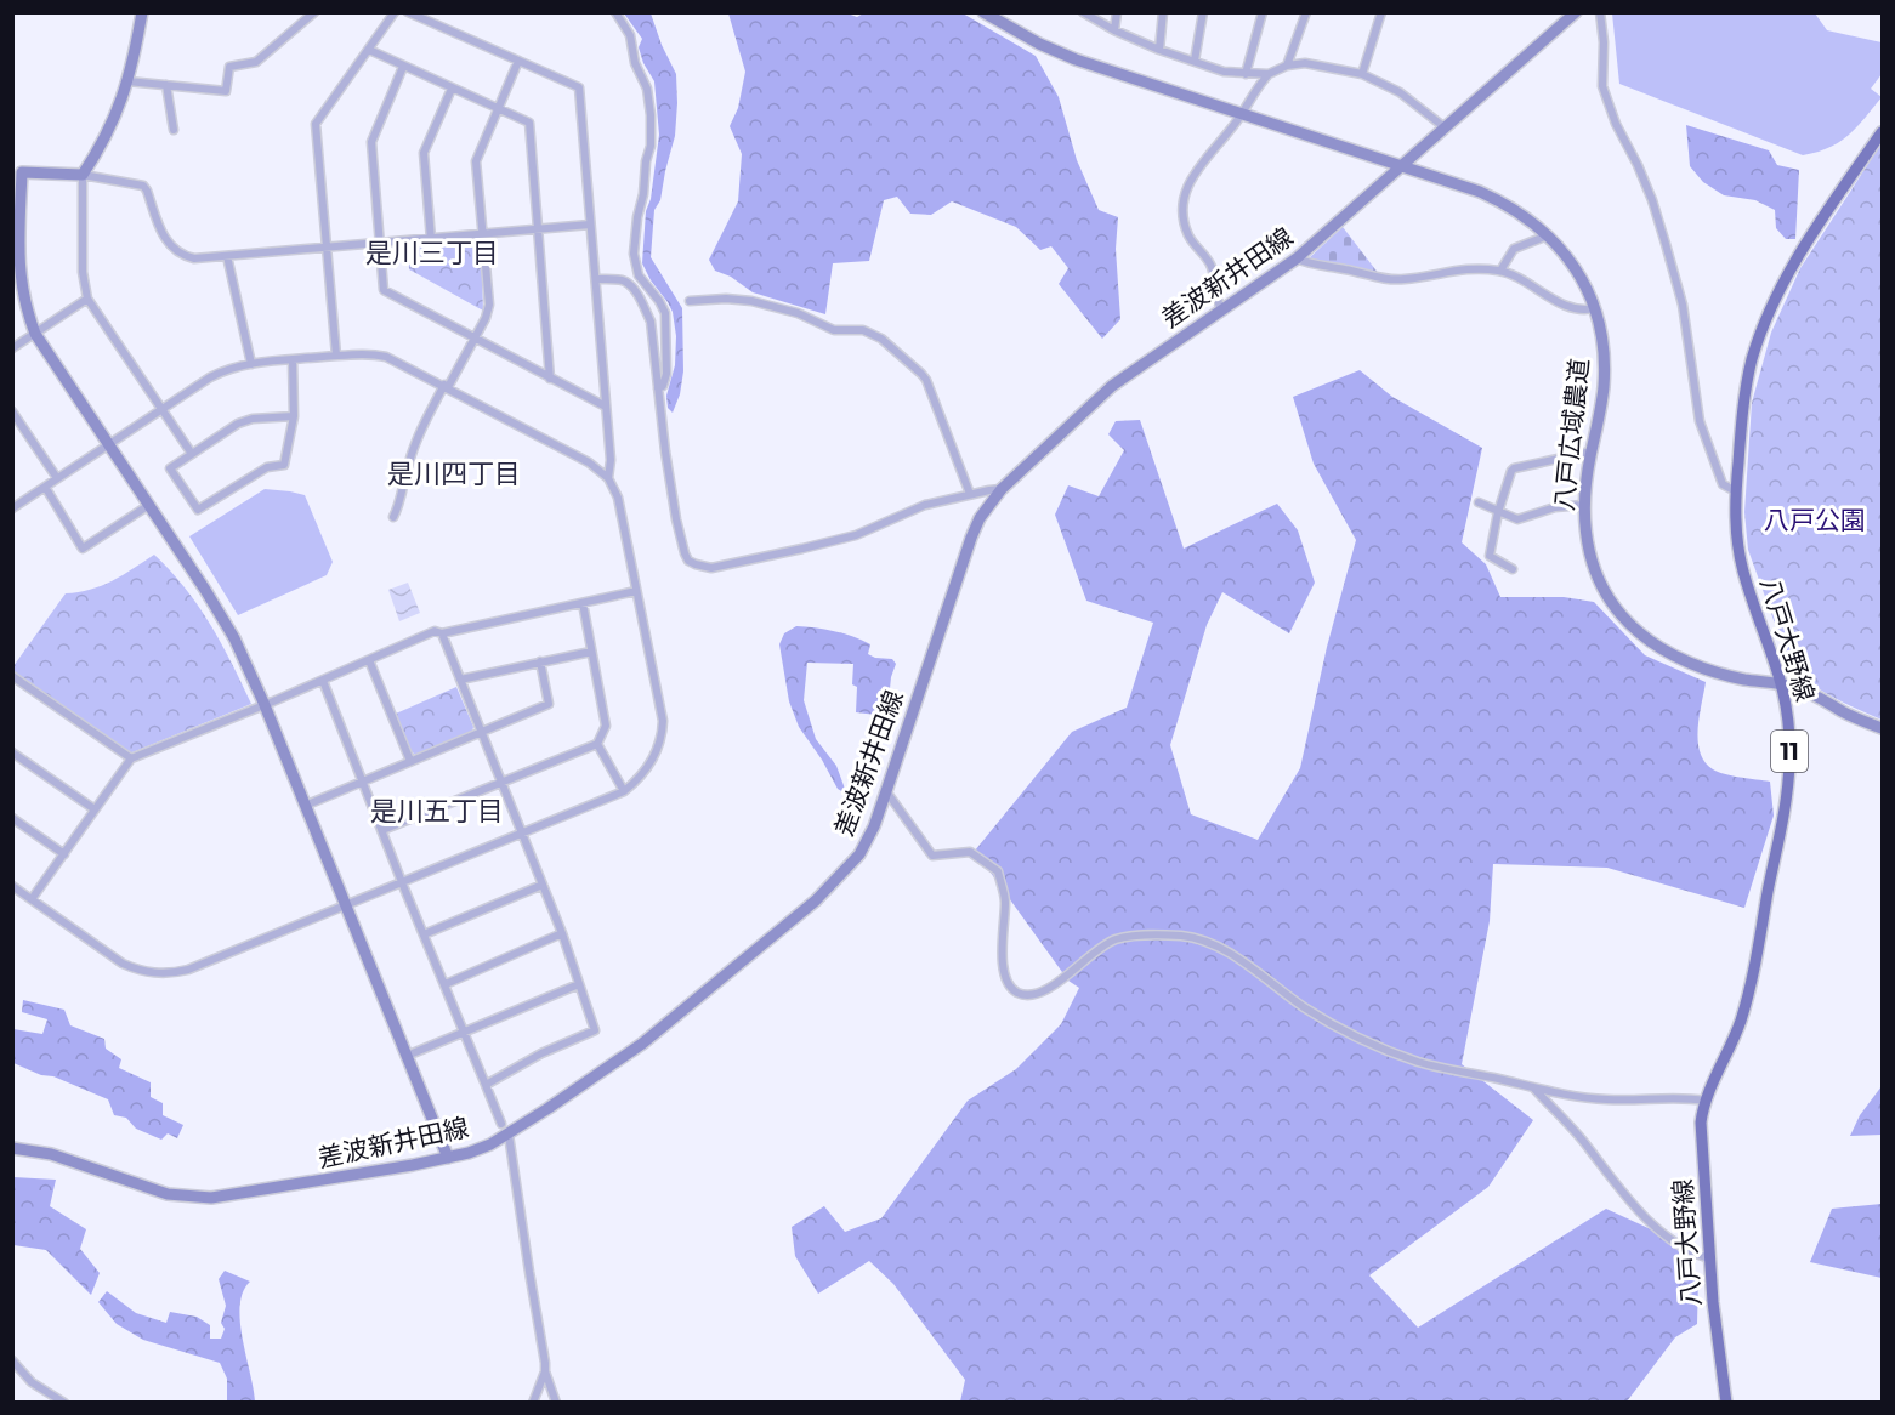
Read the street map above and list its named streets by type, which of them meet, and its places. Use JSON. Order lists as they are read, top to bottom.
{
  "streets": {
    "main road": ["八戸大野線", "11"],
    "street": ["差波新井田線", "八戸広域農道"]
  },
  "crossings": [
    ["差波新井田線", "八戸広域農道"],
    ["八戸広域農道", "八戸大野線"]
  ],
  "districts": ["是川三丁目", "是川四丁目", "是川五丁目"],
  "parks": ["八戸公園"]
}
